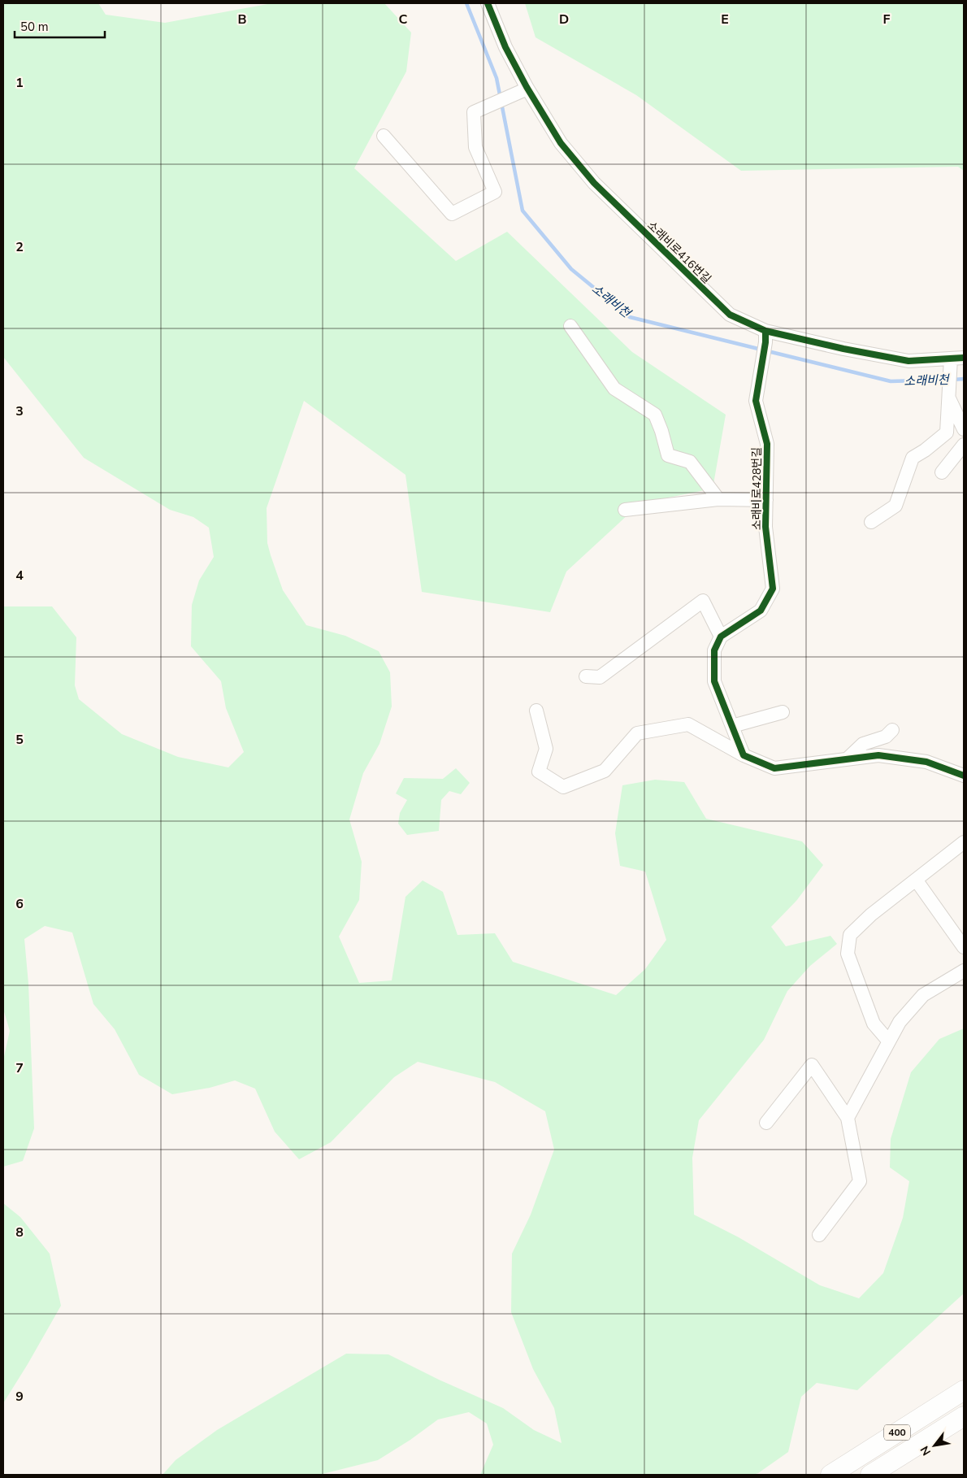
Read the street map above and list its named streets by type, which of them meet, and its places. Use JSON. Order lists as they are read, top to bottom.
{
  "streets": {
    "highway": ["400"],
    "street": ["소래비로416번길", "소래비로428번길"]
  },
  "crossings": [
    ["소래비로416번길", "소래비로428번길"]
  ],
  "water": ["소래비천"],
  "scale_bar": "50 m",
  "north": "bottom left",
  "grid": {
    "columns": [
      "B",
      "C",
      "D",
      "E",
      "F"
    ],
    "rows": [
      "1",
      "2",
      "3",
      "4",
      "5",
      "6",
      "7",
      "8",
      "9"
    ]
  }
}
